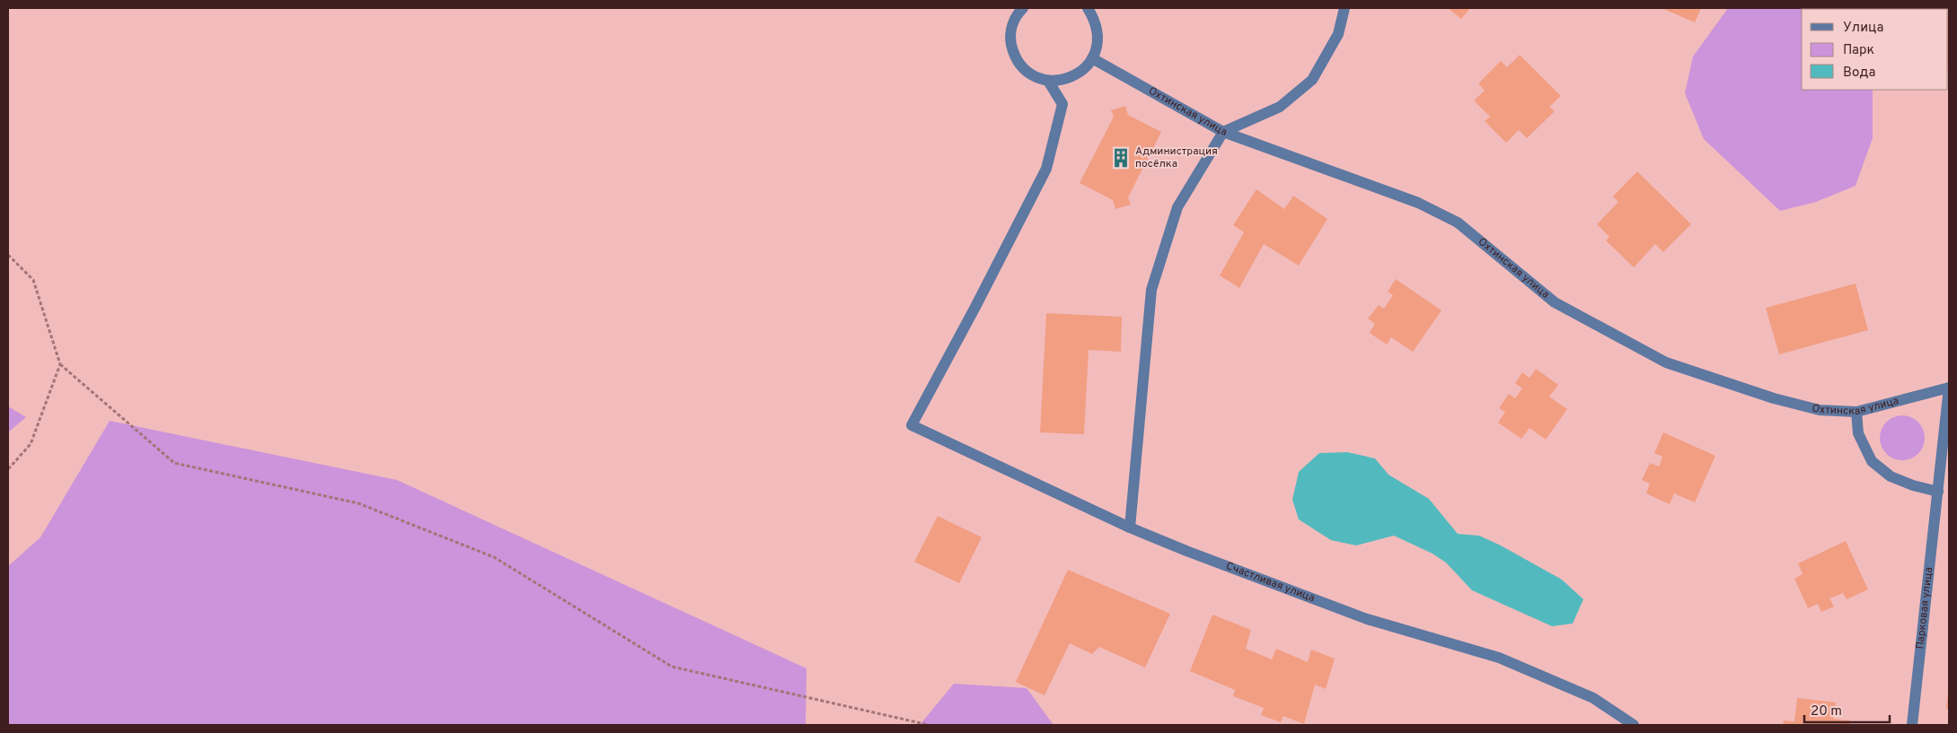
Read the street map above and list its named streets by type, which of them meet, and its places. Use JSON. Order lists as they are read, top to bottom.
{
  "streets": {
    "street": ["Охтинская улица", "Счастливая улица", "Парковая улица"]
  },
  "crossings": [
    ["Охтинская улица", "Парковая улица"]
  ],
  "places": {
    "building": ["Администрация посёлка"]
  },
  "legend": ["Улица", "Парк", "Вода"],
  "scale_bar": "20 m"
}
